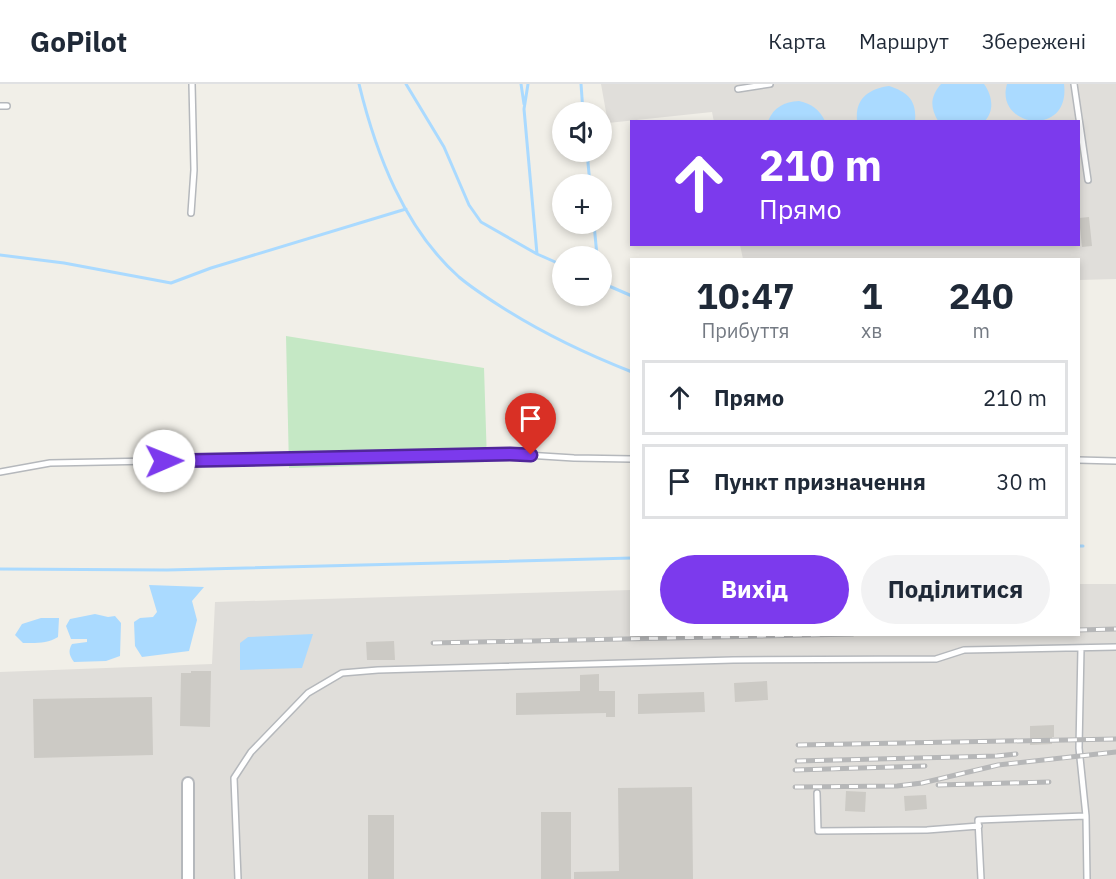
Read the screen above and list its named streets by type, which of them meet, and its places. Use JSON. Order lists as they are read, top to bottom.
{
  "page": {
    "header": "GoPilot",
    "nav": ["Карта", "Маршрут", "Збережені"],
    "map_buttons": ["+", "−"],
    "turn": ["210 m", "Прямо"],
    "eta": [
      "10:47",
      "Прибуття",
      "1",
      "хв",
      "240",
      "m"
    ],
    "list": [
      {
        "name": "Прямо",
        "value": "210 m"
      },
      {
        "name": "Пункт призначення",
        "value": "30 m"
      }
    ],
    "buttons": ["Вихід", "Поділитися"]
  }
}
